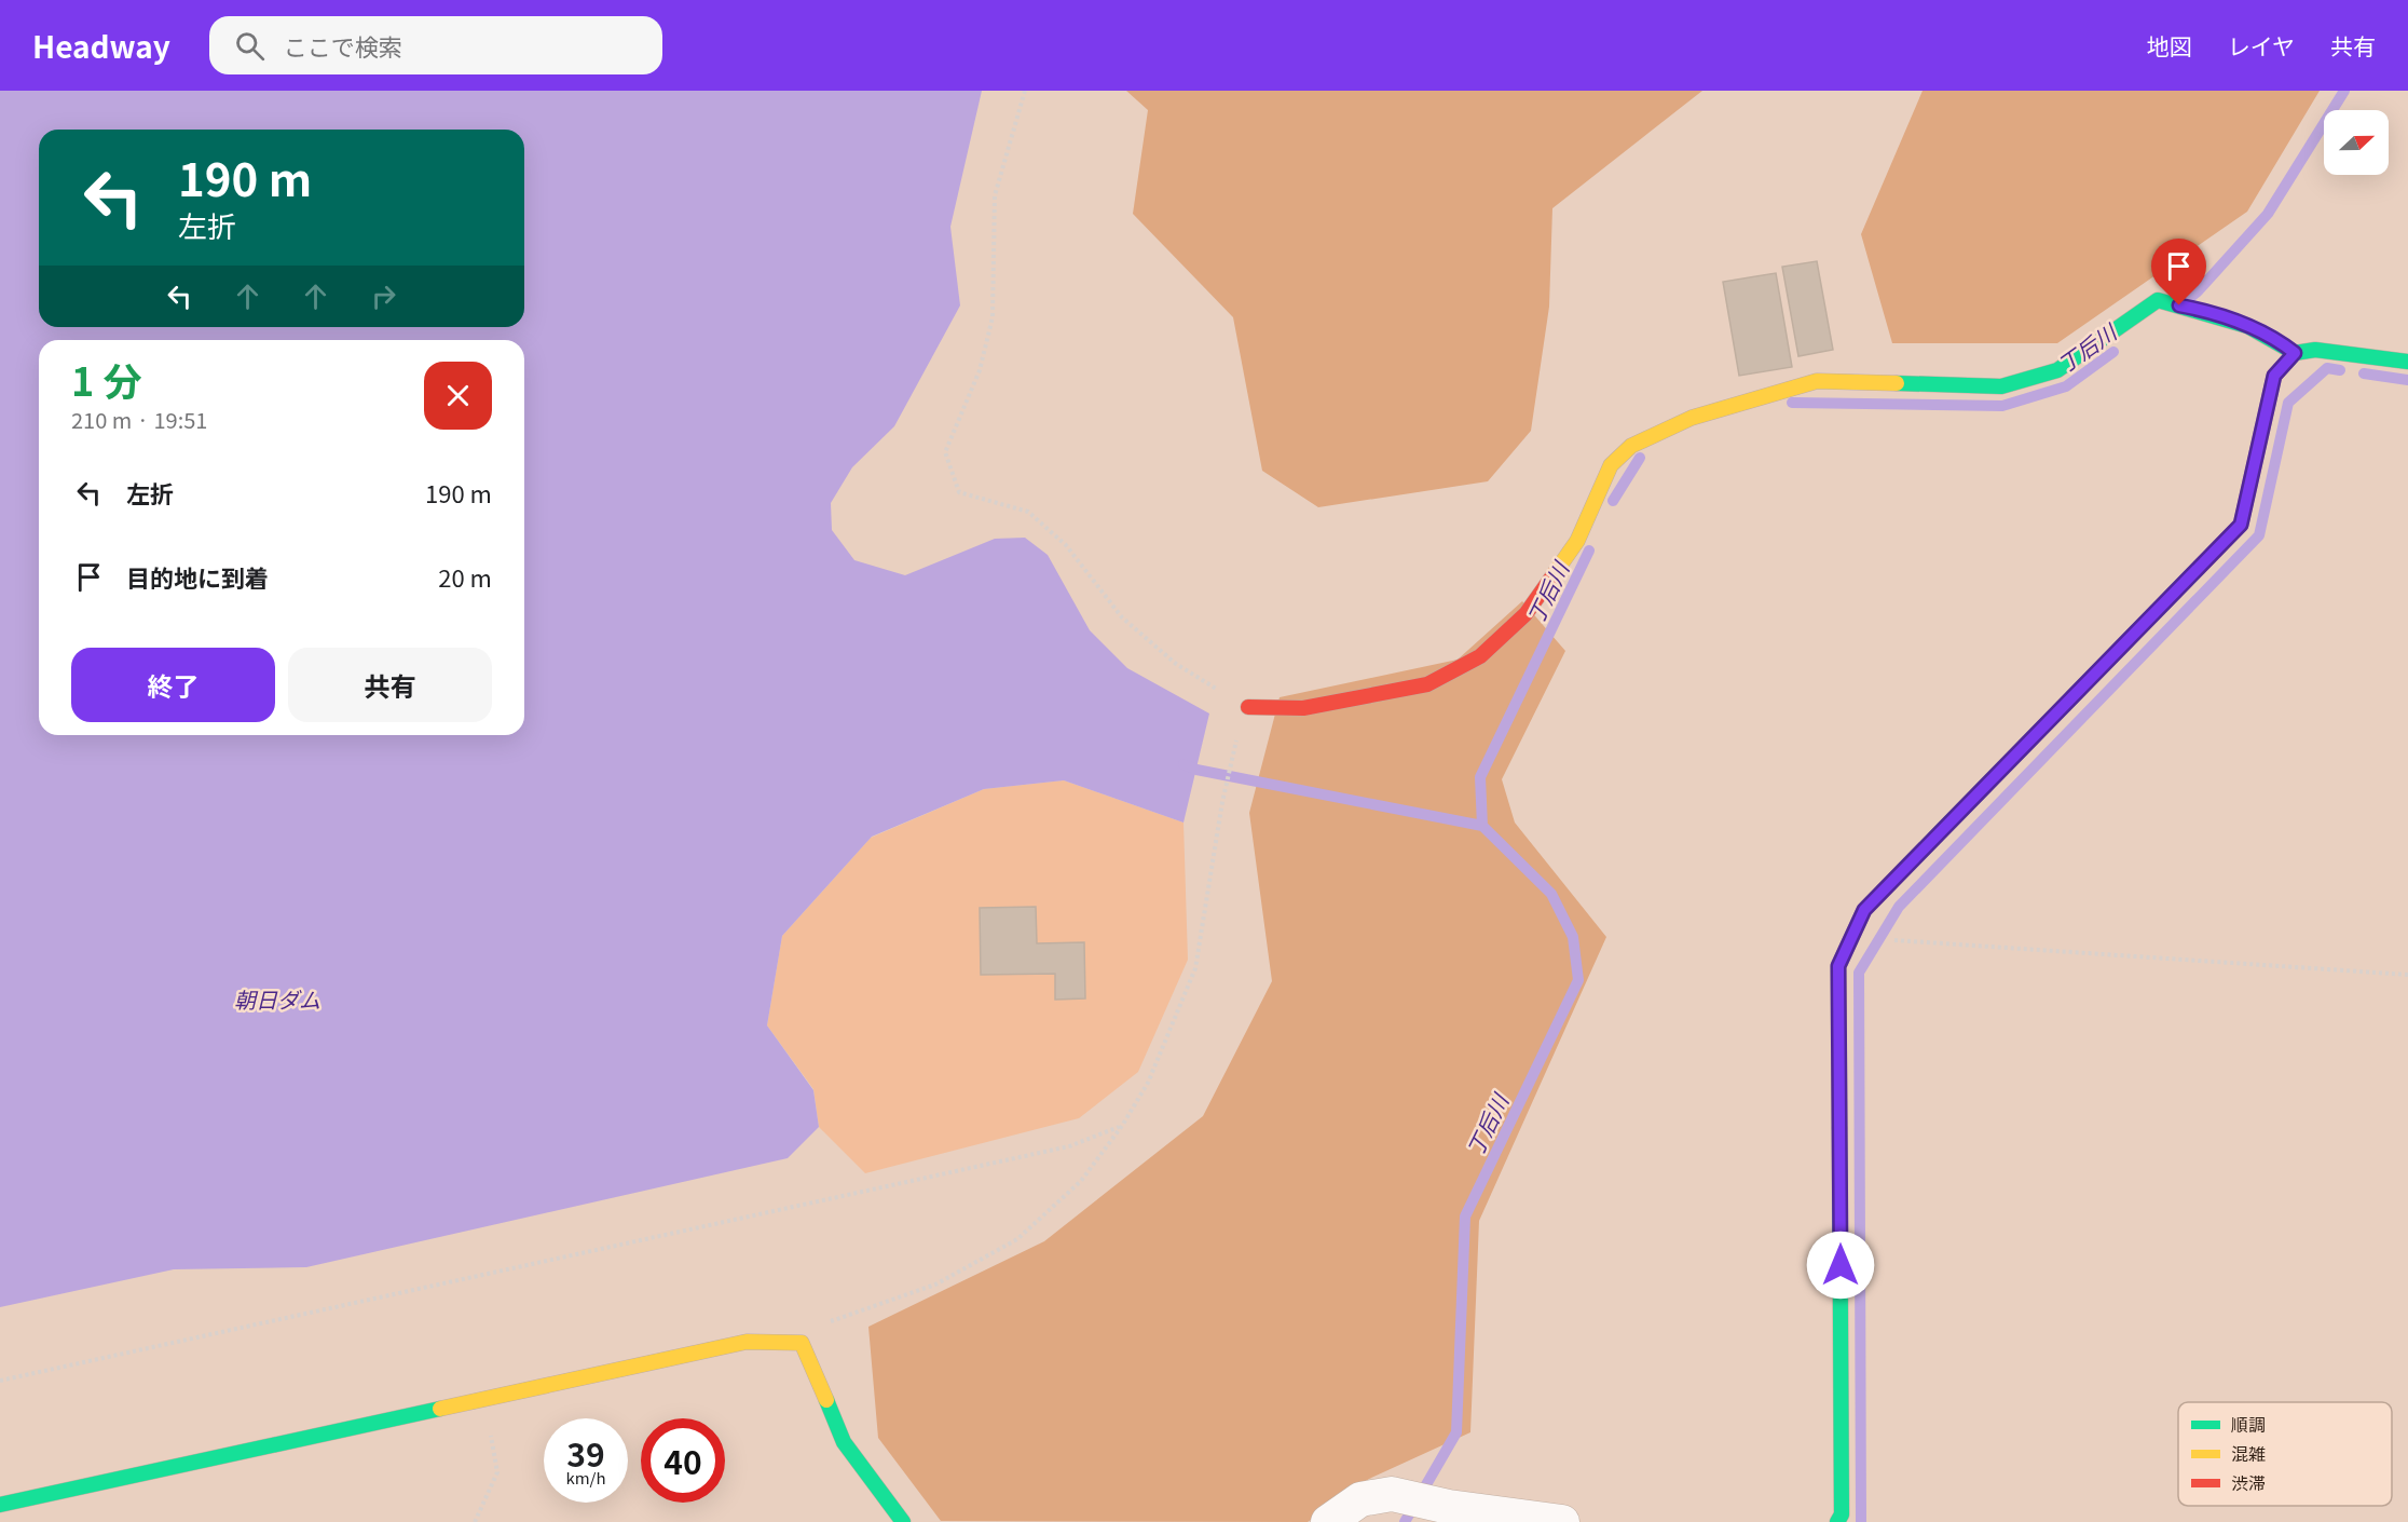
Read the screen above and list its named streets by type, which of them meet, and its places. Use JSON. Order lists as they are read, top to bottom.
{
  "water": ["丁后川", "朝日ダム"],
  "legend": ["順調", "混雑", "渋滞"],
  "north": "right",
  "page": {
    "header": "Headway",
    "search": "ここで検索",
    "nav": ["地図", "レイヤ", "共有"],
    "turn": ["190 m", "左折"],
    "heading": ["1 分", "210 m · 19:51"],
    "list": [
      {
        "name": "左折",
        "value": "190 m"
      },
      {
        "name": "目的地に到着",
        "value": "20 m"
      }
    ],
    "buttons": ["終了", "共有"],
    "speed": "39 km/h",
    "limit": "40"
  }
}
